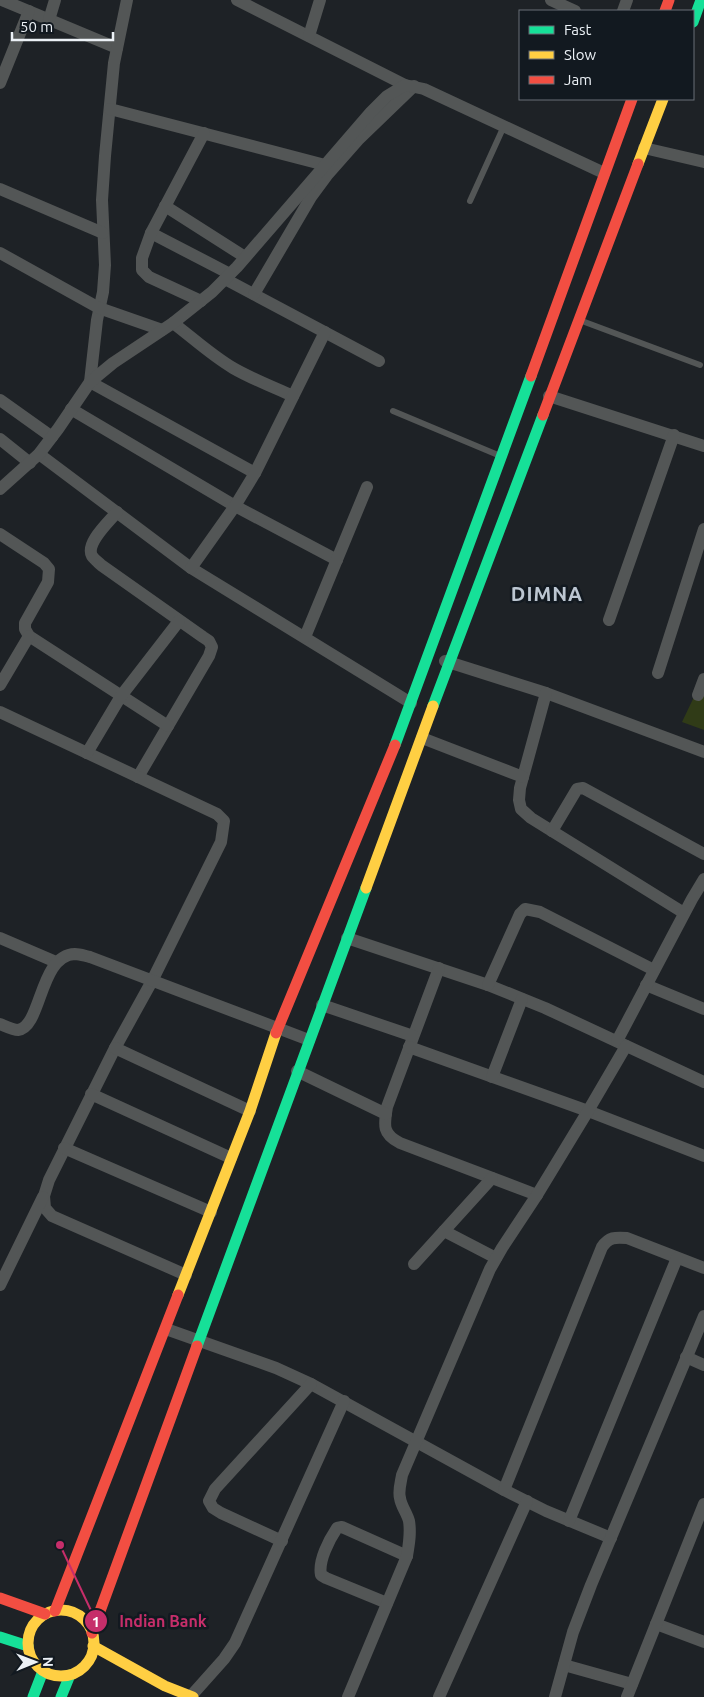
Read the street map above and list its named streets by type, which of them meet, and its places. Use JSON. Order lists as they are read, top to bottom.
{
  "districts": ["DIMNA"],
  "places": ["Indian Bank"],
  "legend": ["Fast", "Slow", "Jam"],
  "scale_bar": "50 m",
  "north": "right"
}
